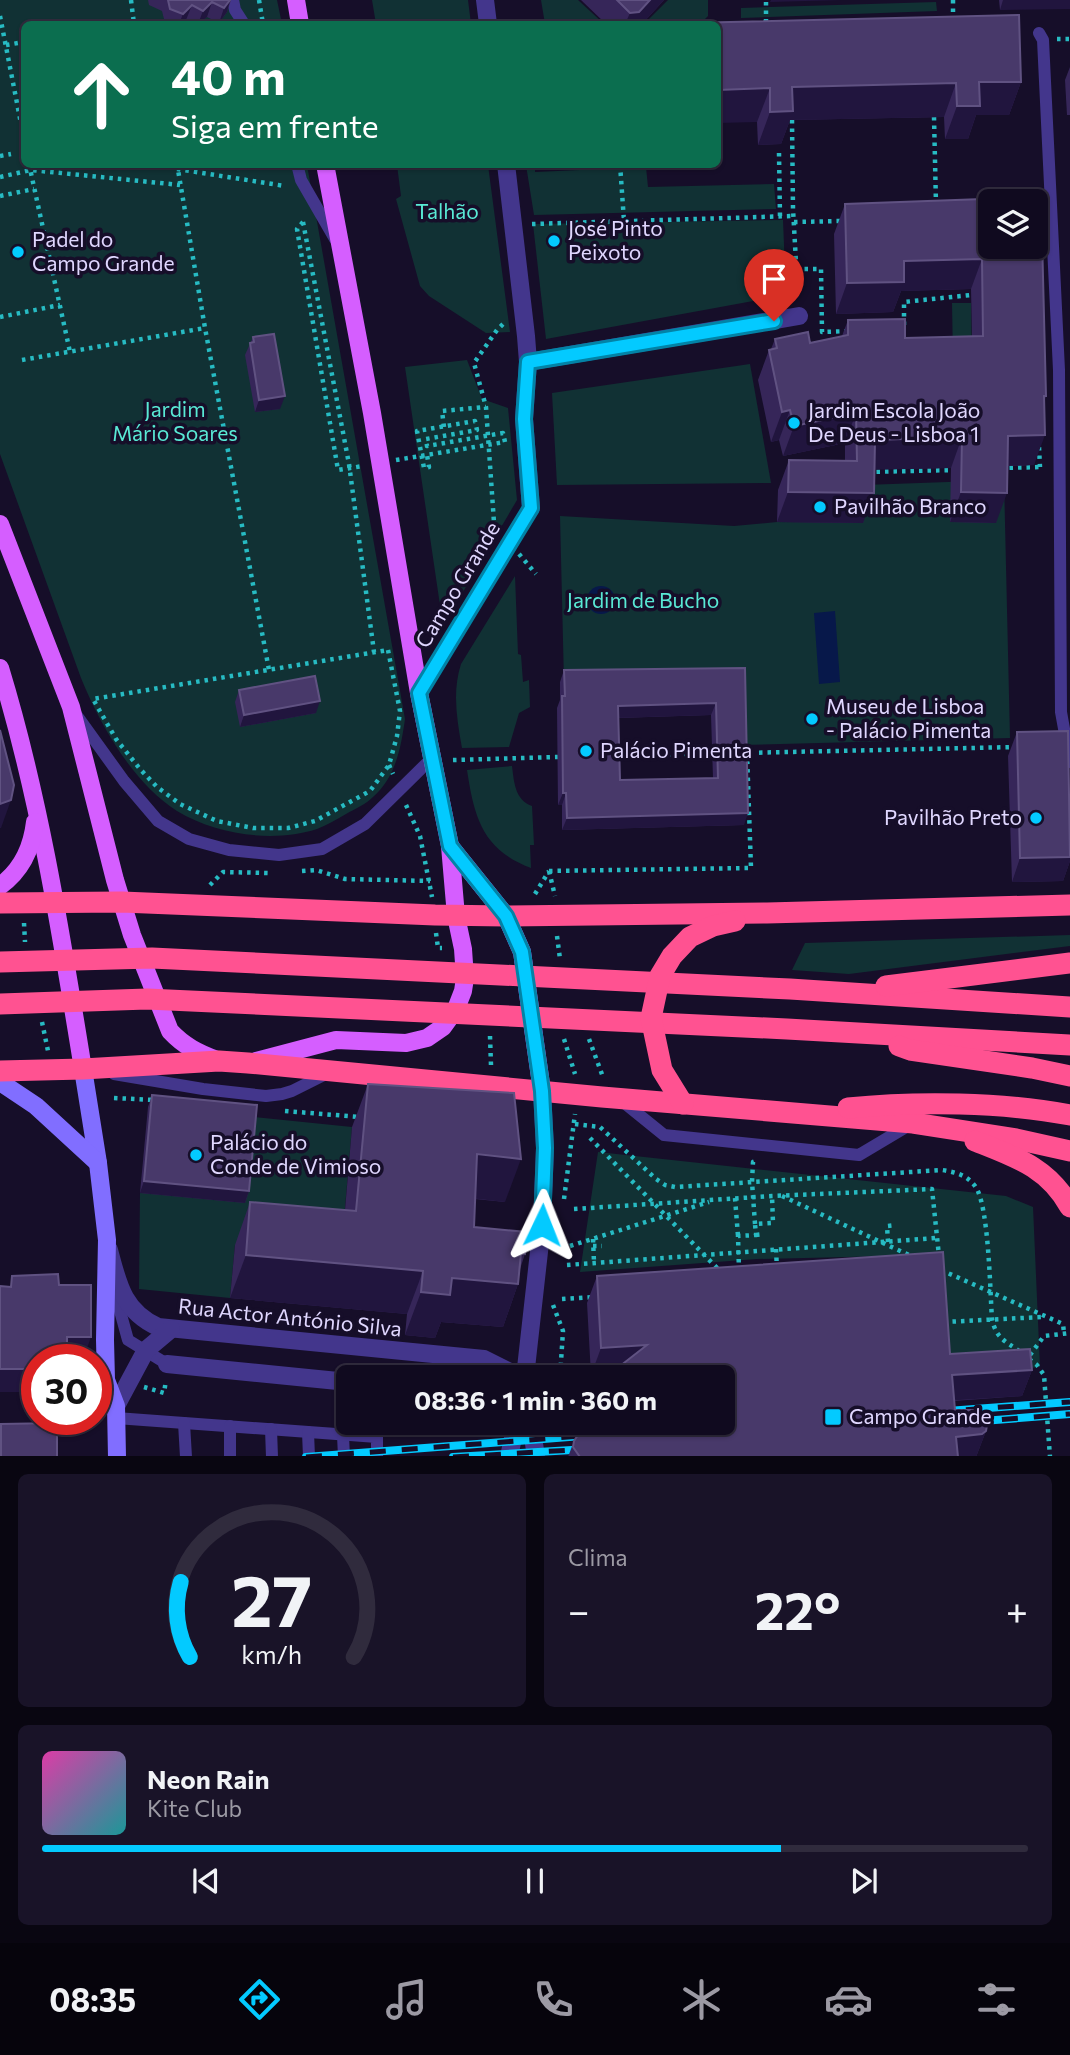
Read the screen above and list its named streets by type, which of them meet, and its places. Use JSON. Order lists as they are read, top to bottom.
{
  "streets": {
    "main road": ["Campo Grande"],
    "street": ["Rua Actor António Silva"]
  },
  "parks": ["Talhão", "Jardim Mário Soares", "Jardim de Bucho"],
  "places": {
    "other": [
      "José Pinto Peixoto",
      "Padel do Campo Grande",
      "Jardim Escola João De Deus - Lisboa 1",
      "Pavilhão Branco",
      "Museu de Lisboa - Palácio Pimenta",
      "Palácio Pimenta",
      "Pavilhão Preto",
      "Palácio do Conde de Vimioso"
    ],
    "transit": ["Campo Grande"]
  },
  "page": {
    "turn": ["40 m", "Siga em frente"],
    "limit": "30",
    "trip": "08:36 · 1 min · 360 m",
    "tile": "Clima",
    "heat": ["−", "22°", "+"],
    "song": ["Neon Rain", "Kite Club"],
    "tabs": "08:35",
    "gauge": ["27", "km/h"]
  }
}
